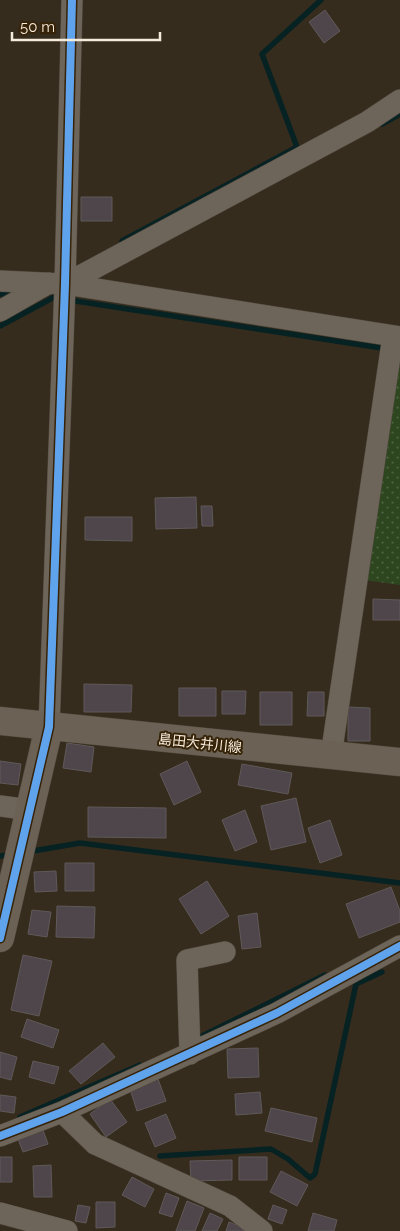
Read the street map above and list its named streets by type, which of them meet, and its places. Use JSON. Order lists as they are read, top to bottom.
{
  "streets": {
    "main road": ["島田大井川線"]
  },
  "scale_bar": "50 m"
}
